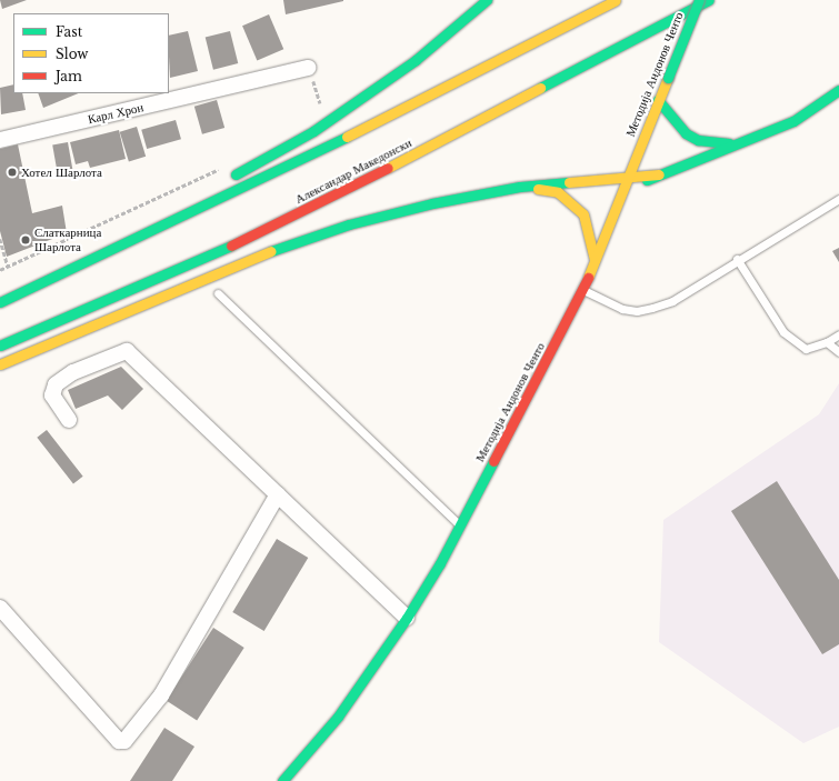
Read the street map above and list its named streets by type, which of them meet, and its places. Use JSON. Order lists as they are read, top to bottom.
{
  "streets": {
    "street": ["Методија Андонов Ченто", "Карл Хрон", "Александар Македонски"]
  },
  "places": ["Хотел Шарлота", "Слаткарница Шарлота"],
  "legend": ["Fast", "Slow", "Jam"]
}
